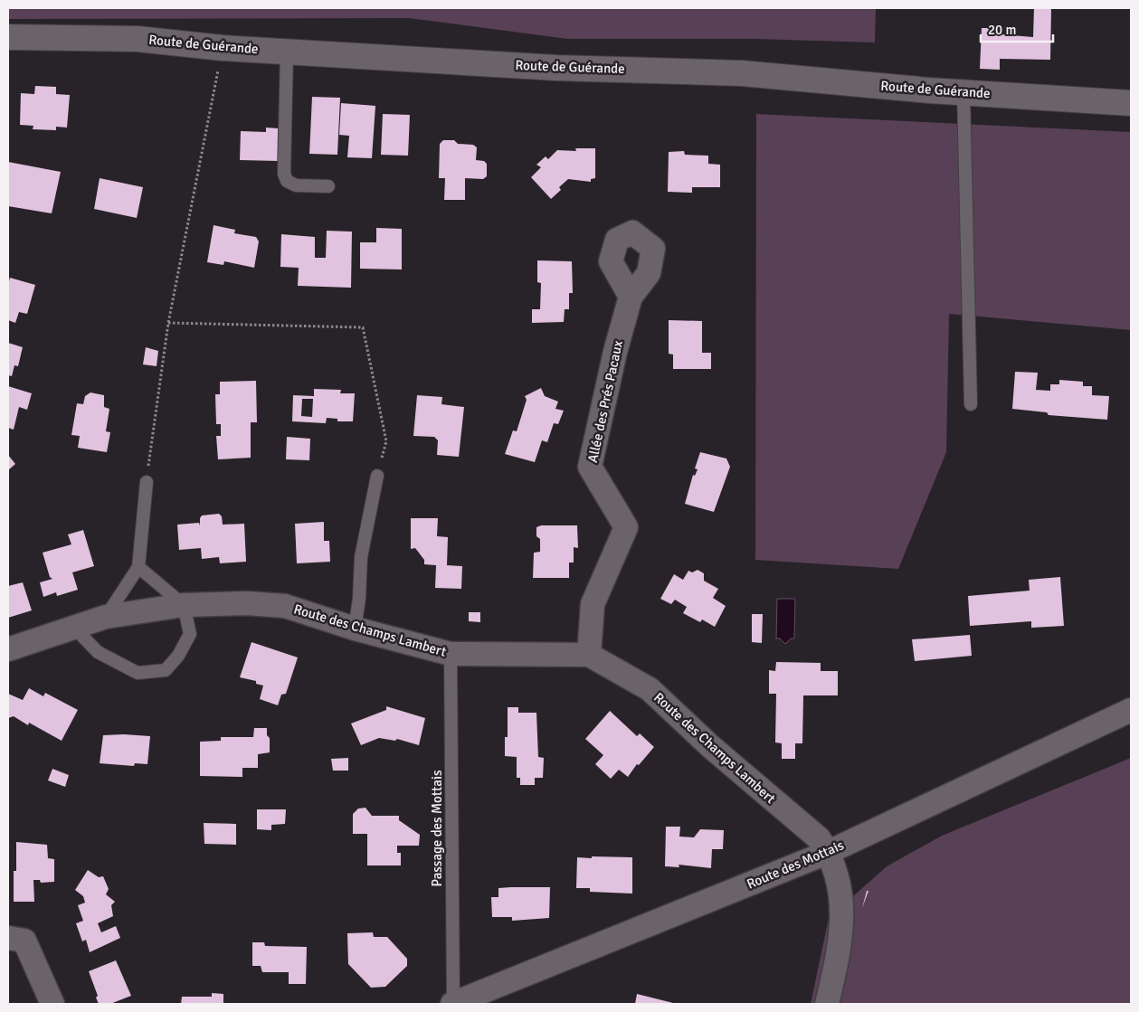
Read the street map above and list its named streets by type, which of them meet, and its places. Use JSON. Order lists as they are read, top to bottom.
{
  "streets": {
    "street": [
      "Route de Guérande",
      "Allée des Prés Pacaux",
      "Route des Champs Lambert",
      "Route des Mottais"
    ],
    "lane": ["Passage des Mottais"]
  },
  "crossings": [
    ["Allée des Prés Pacaux", "Route des Champs Lambert"],
    ["Route des Champs Lambert", "Passage des Mottais"],
    ["Route des Champs Lambert", "Route des Mottais"],
    ["Passage des Mottais", "Route des Mottais"]
  ],
  "scale_bar": "20 m"
}
